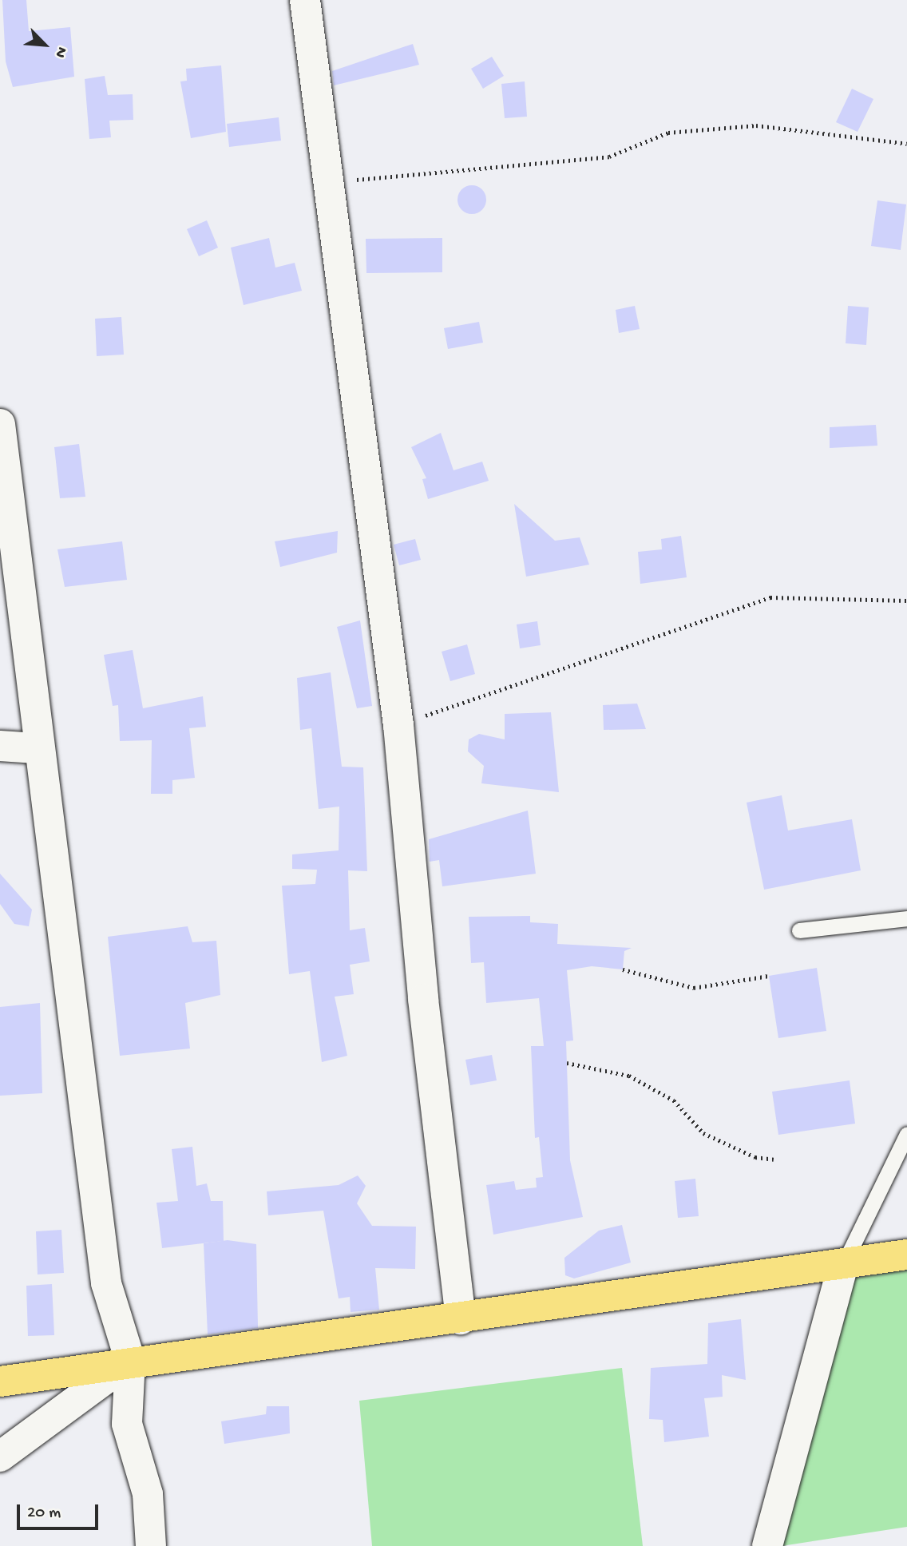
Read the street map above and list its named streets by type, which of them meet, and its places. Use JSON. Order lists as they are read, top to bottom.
{
  "scale_bar": "20 m",
  "north": "bottom right"
}
